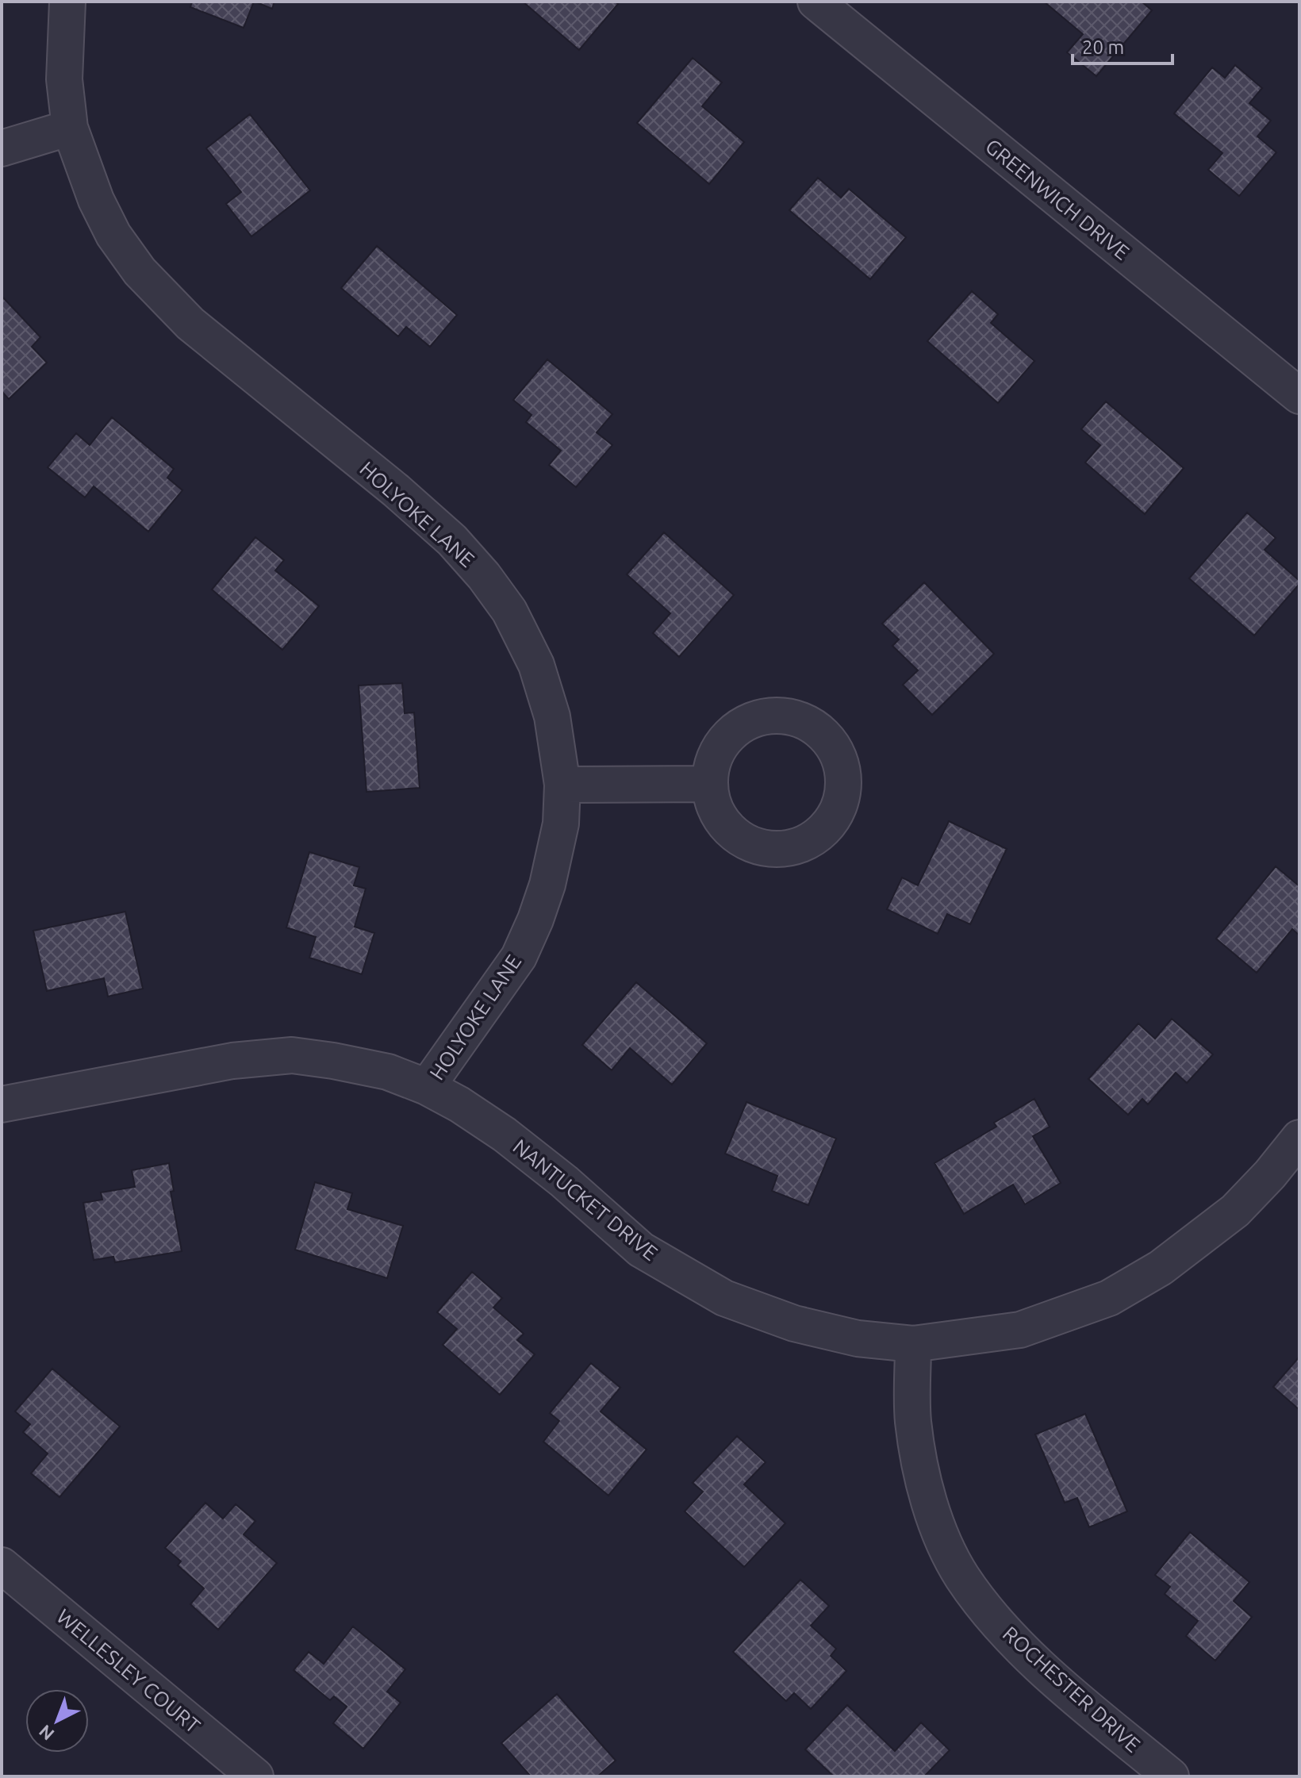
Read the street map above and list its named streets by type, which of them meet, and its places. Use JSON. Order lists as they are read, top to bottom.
{
  "streets": {
    "street": [
      "GREENWICH DRIVE",
      "HOLYOKE LANE",
      "NANTUCKET DRIVE",
      "WELLESLEY COURT",
      "ROCHESTER DRIVE"
    ]
  },
  "crossings": [
    ["HOLYOKE LANE", "NANTUCKET DRIVE"],
    ["NANTUCKET DRIVE", "ROCHESTER DRIVE"]
  ],
  "scale_bar": "20 m",
  "north": "bottom left"
}
